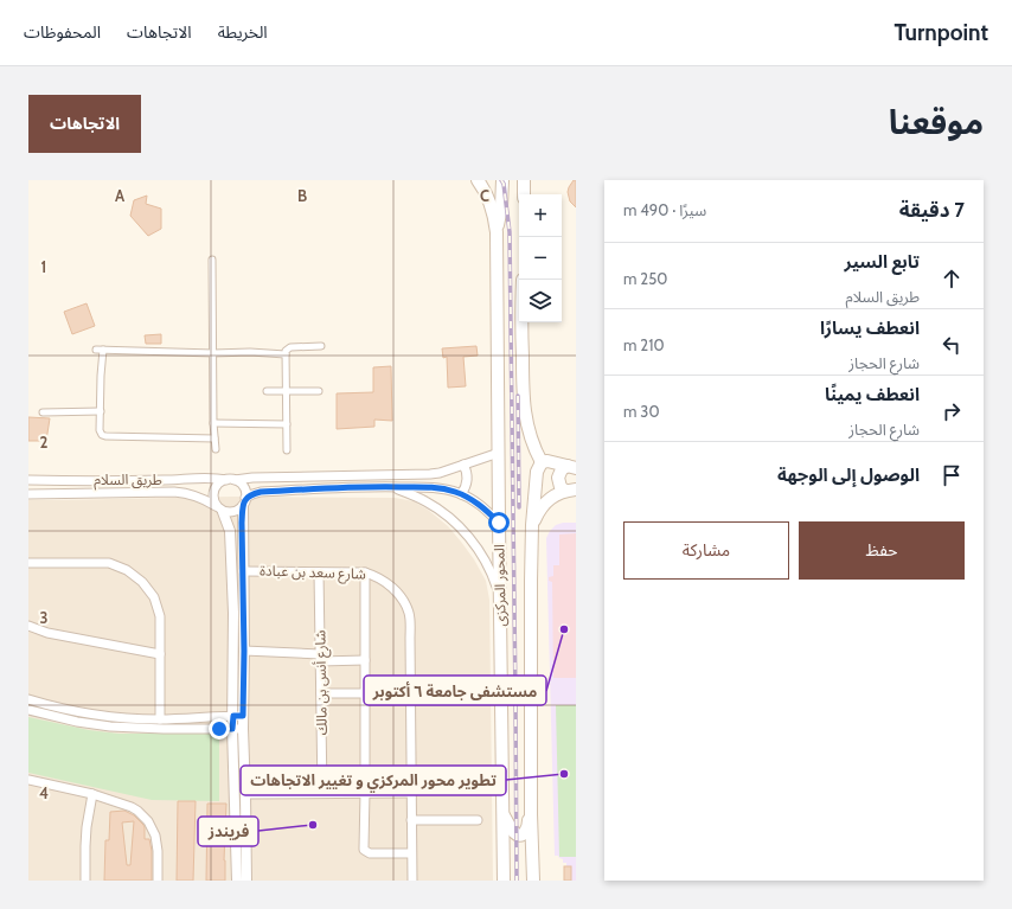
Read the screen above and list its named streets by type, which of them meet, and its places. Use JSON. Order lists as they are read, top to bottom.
{
  "streets": {
    "main road": ["المحور المركزى"],
    "street": ["طريق السلام", "شارع سعد بن عبادة", "شارع أنس بن مالك"]
  },
  "crossings": [
    ["طريق السلام", "المحور المركزى"],
    ["شارع سعد بن عبادة", "شارع أنس بن مالك"]
  ],
  "places": ["مستشفى جامعة ٦ أكتوبر", "تطوير محور المركزي و تغيير الاتجاهات", "فريندز"],
  "page": {
    "header": "Turnpoint",
    "nav": ["الخريطة", "الاتجاهات", "المحفوظات"],
    "title": "موقعنا",
    "buttons": [
      "الاتجاهات",
      ["حفظ", "مشاركة"]
    ],
    "heading": ["7 دقيقة", "سيرًا · 490 m"],
    "map_buttons": ["+", "−"],
    "list": [
      ["تابع السير", "طريق السلام", "250 m"],
      ["انعطف يسارًا", "شارع الحجاز", "210 m"],
      ["انعطف يمينًا", "شارع الحجاز", "30 m"],
      "الوصول إلى الوجهة"
    ]
  },
  "grid": {
    "columns": ["A", "B", "C"],
    "rows": [
      "1",
      "2",
      "3",
      "4"
    ]
  }
}
